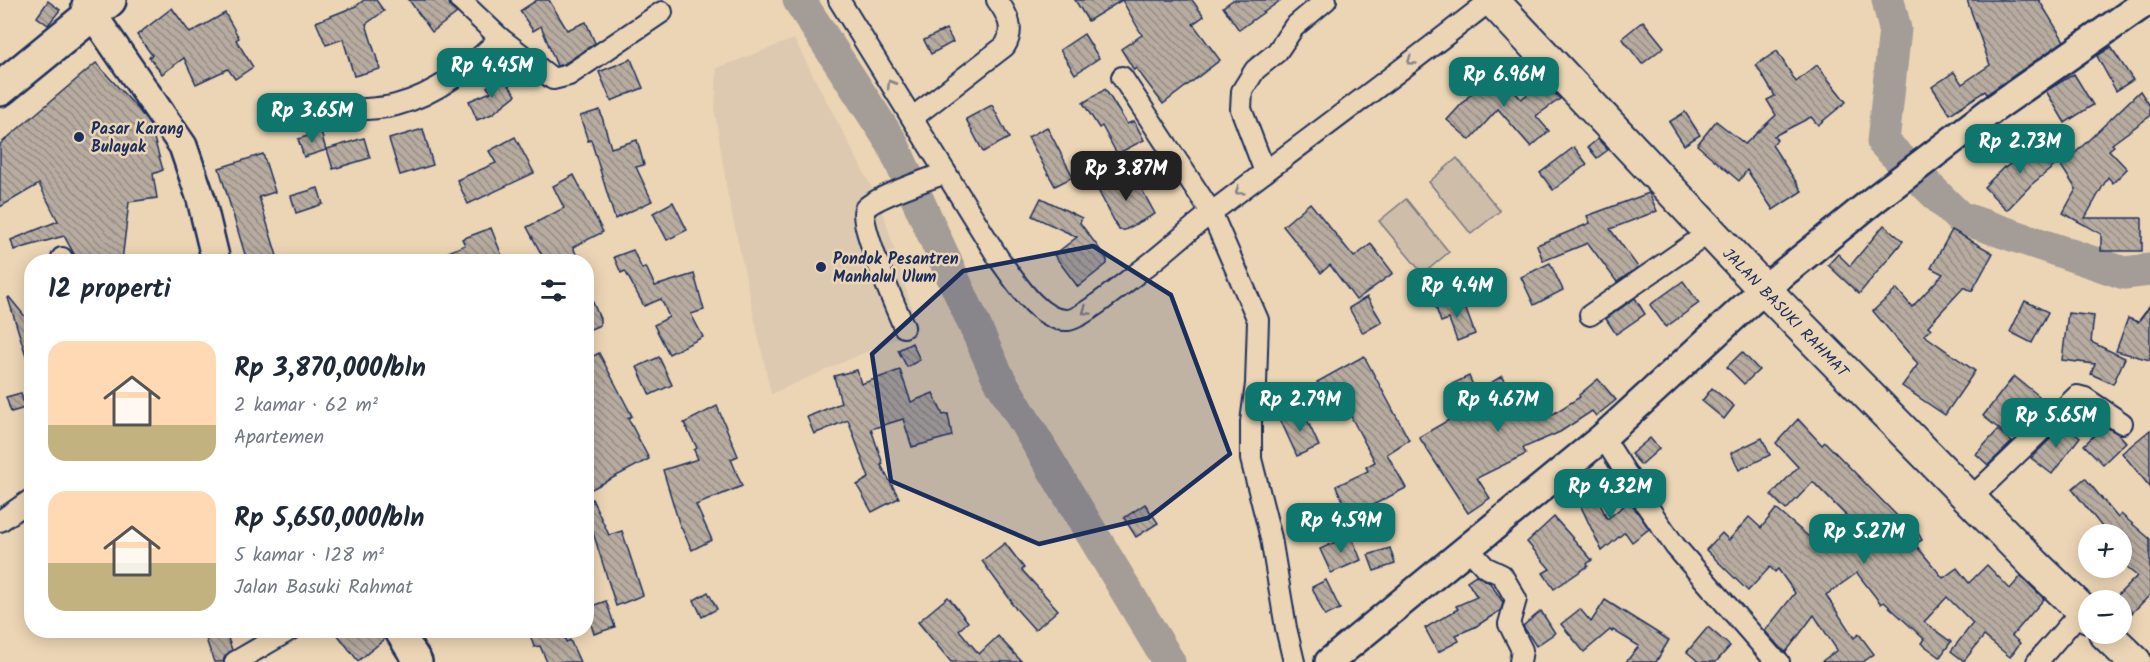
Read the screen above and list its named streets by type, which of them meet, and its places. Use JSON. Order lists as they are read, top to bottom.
{
  "streets": {
    "main road": ["JALAN BASUKI RAHMAT"]
  },
  "places": ["Pasar Karang Bulayak", "Pondok Pesantren Manhalul Ulum"],
  "page": {
    "price": [
      "Rp 4.45M",
      "Rp 6.96M",
      "Rp 3.65M",
      "Rp 2.73M",
      "Rp 3.87M",
      "Rp 4.4M",
      "Rp 2.79M",
      "Rp 4.67M",
      "Rp 5.65M",
      "Rp 4.32M",
      "Rp 4.59M",
      "Rp 5.27M"
    ],
    "heading": "12 properti",
    "list": [
      {
        "name": "Rp 3,870,000/bln",
        "note": "2 kamar · 62 m² · Apartemen"
      },
      {
        "name": "Rp 5,650,000/bln",
        "note": "5 kamar · 128 m² · Jalan Basuki Rahmat"
      }
    ],
    "map_buttons": ["+", "−"]
  }
}
